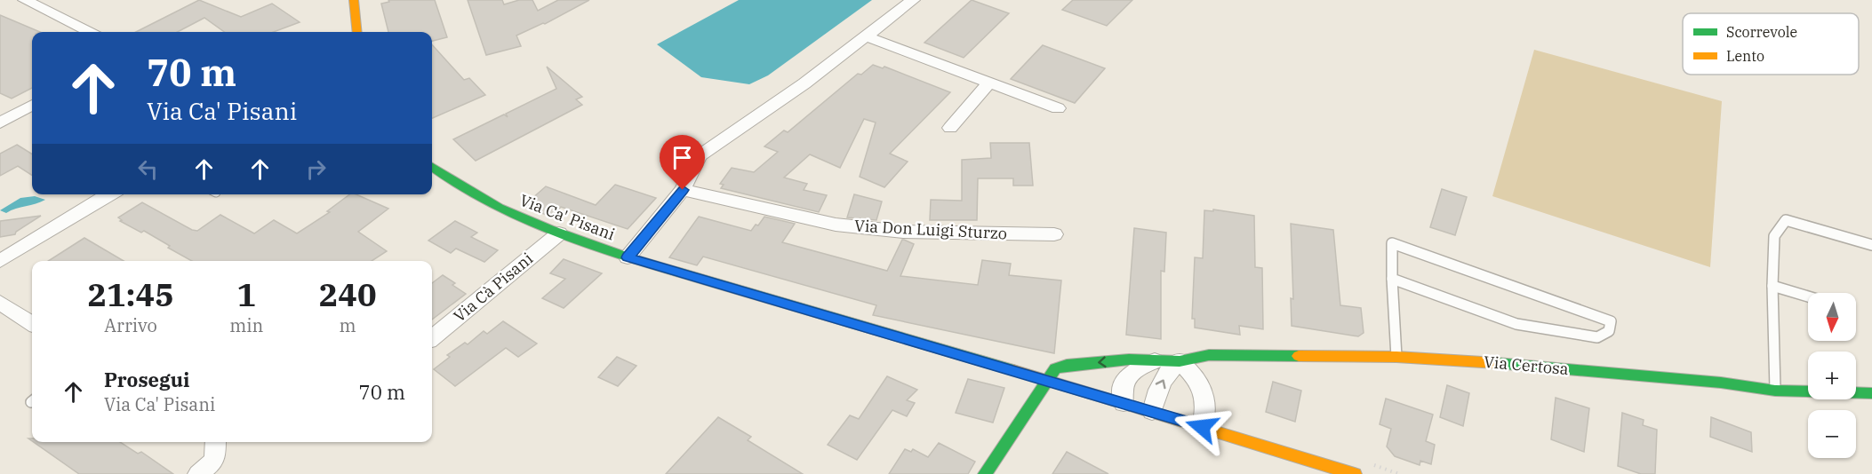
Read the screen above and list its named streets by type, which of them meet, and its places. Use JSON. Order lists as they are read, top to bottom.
{
  "streets": {
    "main road": ["Via Ca' Pisani", "Via Certosa"],
    "street": ["Via Don Luigi Sturzo", "Via Cà Pisani"]
  },
  "crossings": [
    ["Via Ca' Pisani", "Via Cà Pisani"],
    ["Via Ca' Pisani", "Via Certosa"]
  ],
  "legend": ["Scorrevole", "Lento"],
  "north": "bottom",
  "page": {
    "turn": ["70 m", "Via Ca' Pisani"],
    "eta": [
      "21:45",
      "Arrivo",
      "1",
      "min",
      "240",
      "m"
    ],
    "map_buttons": ["+", "−"],
    "list": [
      {
        "name": "Prosegui",
        "note": "Via Ca' Pisani",
        "value": "70 m"
      }
    ]
  }
}
